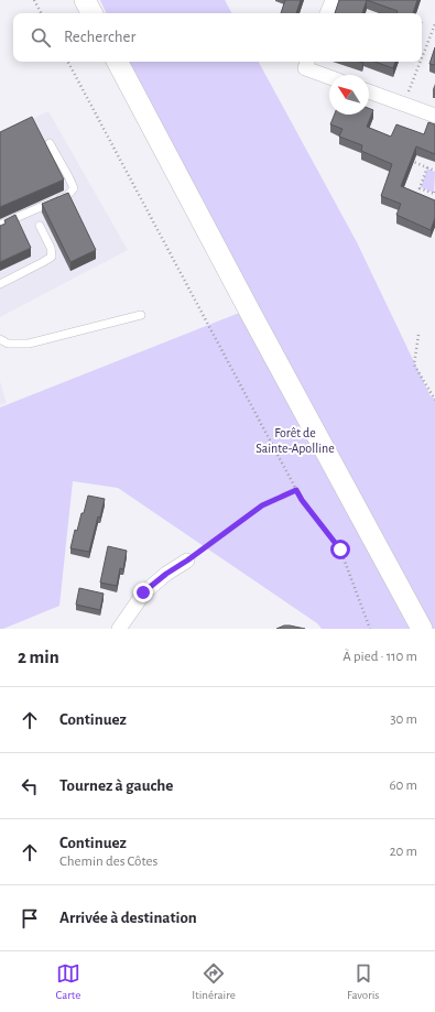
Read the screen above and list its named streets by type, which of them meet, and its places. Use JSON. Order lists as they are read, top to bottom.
{
  "parks": ["Forêt de Sainte-Apolline"],
  "north": "top left",
  "page": {
    "search": "Rechercher",
    "heading": ["2 min", "À pied · 110 m"],
    "list": [
      ["Continuez", "30 m"],
      ["Tournez à gauche", "60 m"],
      ["Continuez", "Chemin des Côtes", "20 m"],
      "Arrivée à destination"
    ],
    "nav": ["Carte", "Itinéraire", "Favoris"]
  }
}
